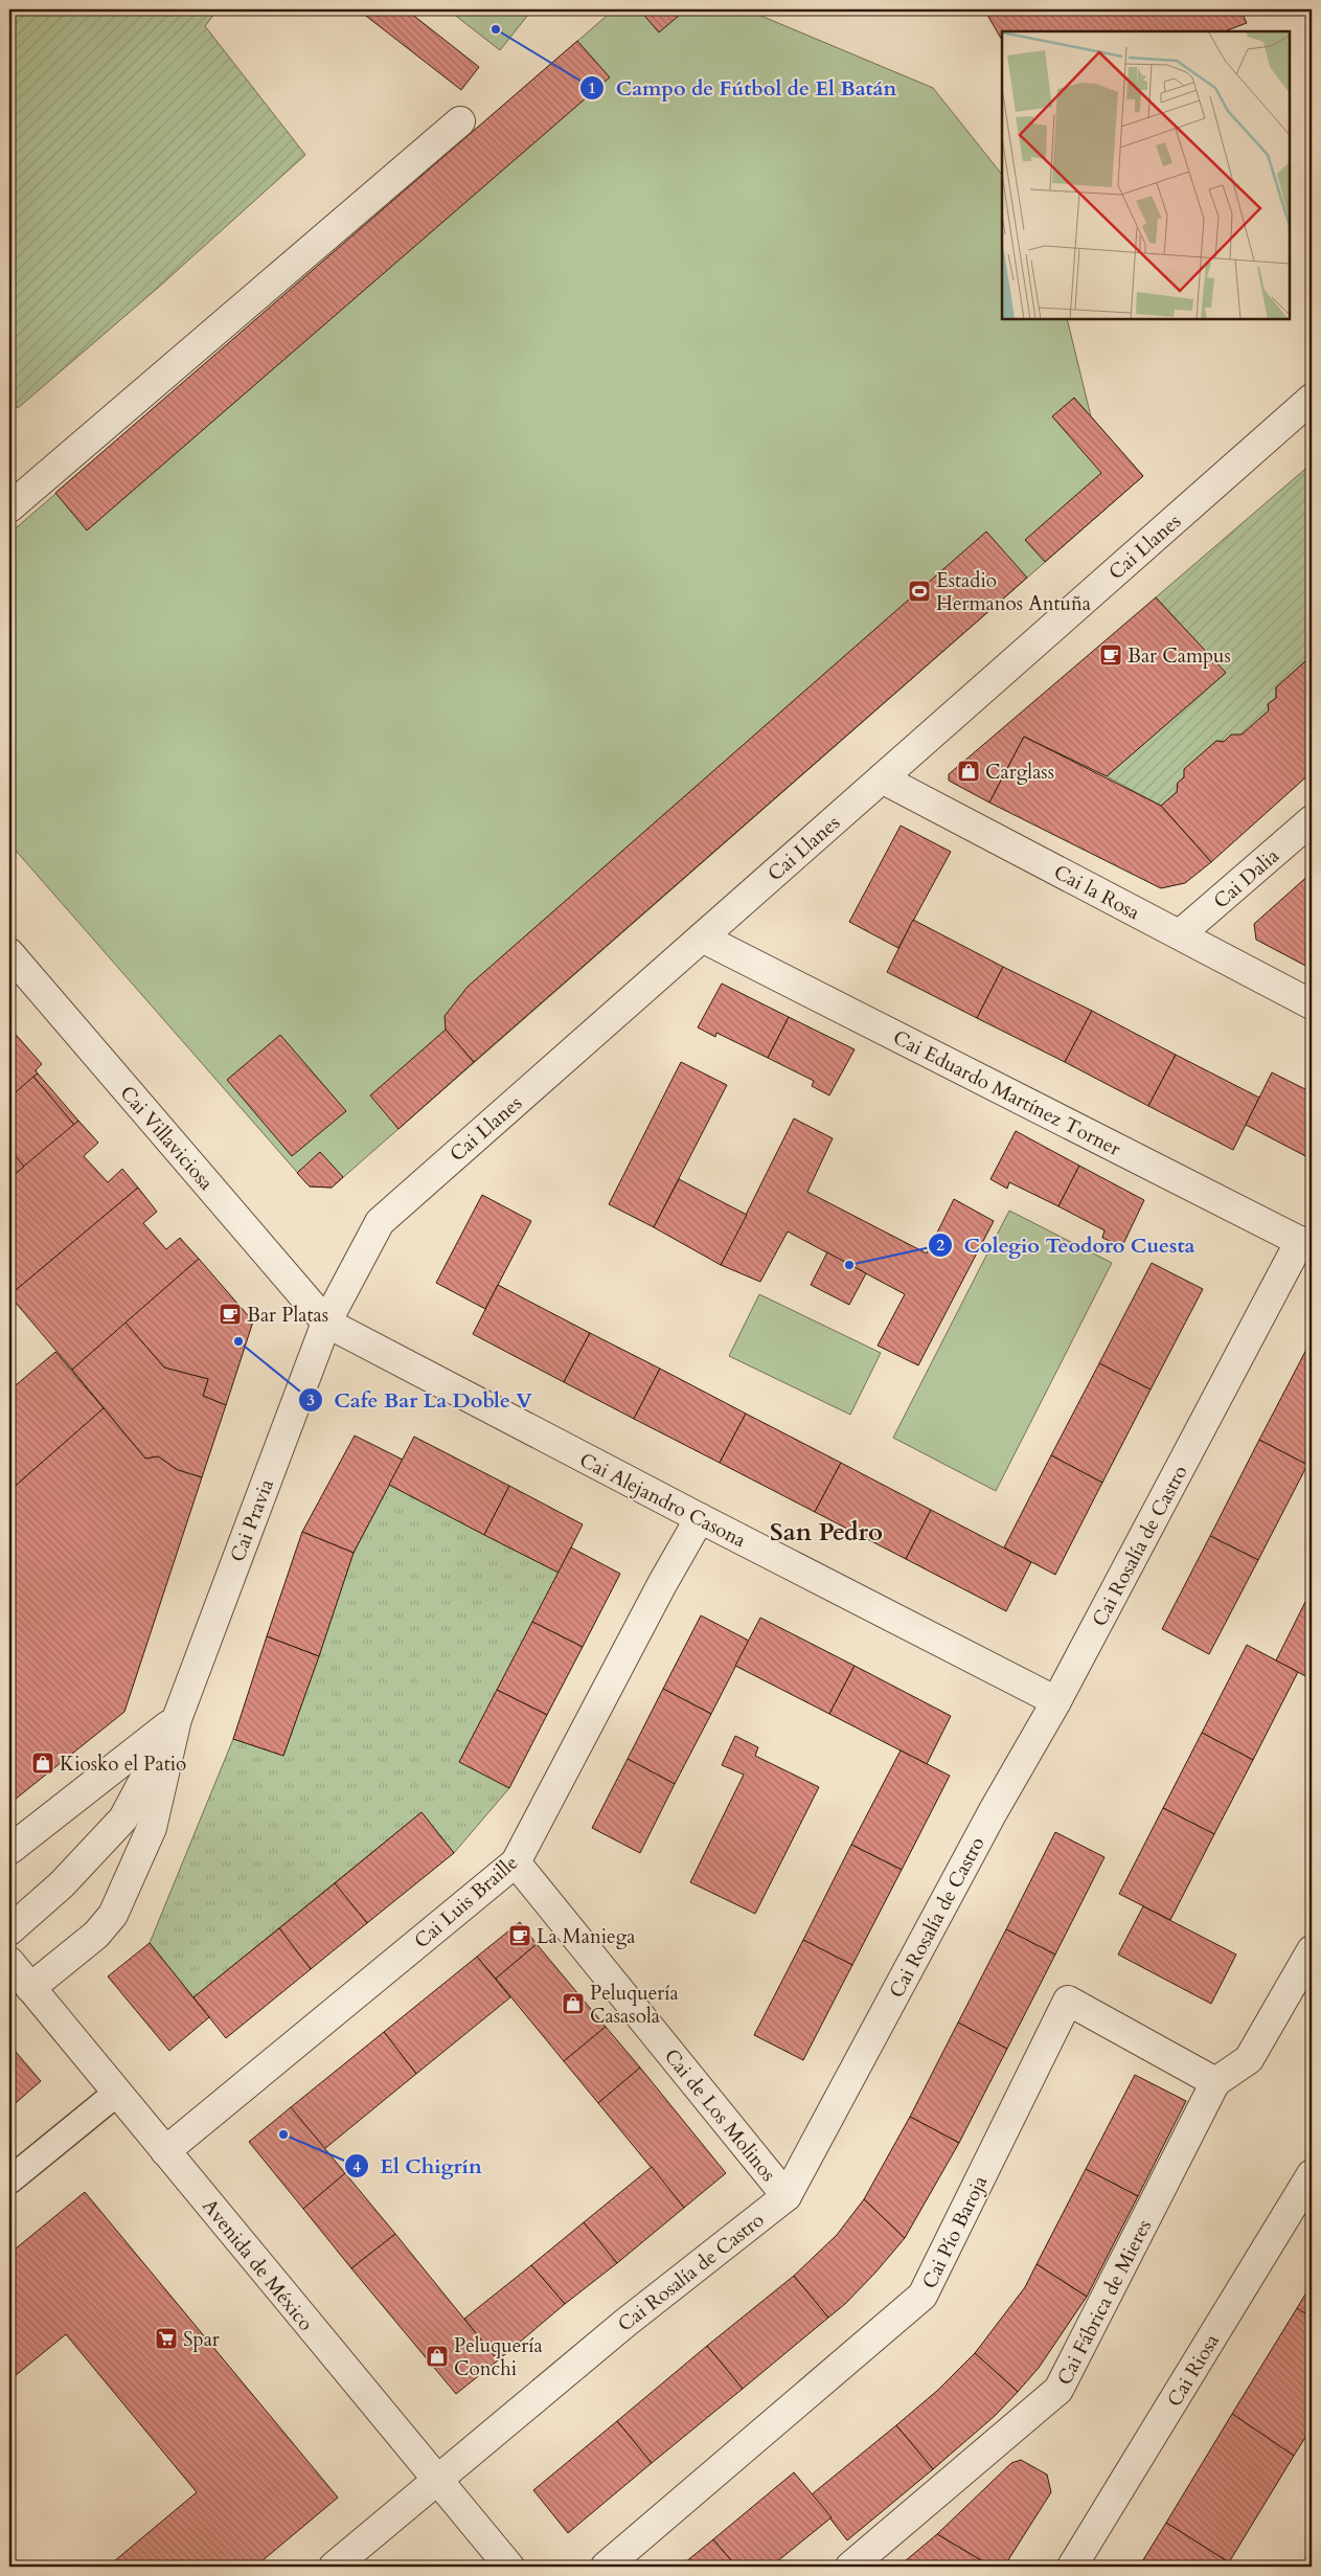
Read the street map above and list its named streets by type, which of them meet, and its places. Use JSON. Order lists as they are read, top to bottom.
{
  "streets": {
    "street": [
      "Cai Llanes",
      "Cai Dalia",
      "Cai la Rosa",
      "Cai Eduardo Martínez Torner",
      "Cai Villaviciosa",
      "Cai Alejandro Casona",
      "Cai Pravia",
      "Cai Rosalía de Castro",
      "Cai Luis Braille",
      "Cai de Los Molinos",
      "Cai Pío Baroja",
      "Avenida de México",
      "Cai Fábrica de Mieres",
      "Cai Riosa"
    ]
  },
  "crossings": [
    ["Cai Llanes", "Cai la Rosa"],
    ["Cai Llanes", "Cai Eduardo Martínez Torner"],
    ["Cai Llanes", "Cai Villaviciosa"],
    ["Cai Llanes", "Cai Alejandro Casona"],
    ["Cai Llanes", "Cai Pravia"],
    ["Cai Dalia", "Cai la Rosa"],
    ["Cai Eduardo Martínez Torner", "Cai Rosalía de Castro"],
    ["Cai Villaviciosa", "Cai Alejandro Casona"],
    ["Cai Villaviciosa", "Cai Pravia"],
    ["Cai Alejandro Casona", "Cai Pravia"],
    ["Cai Alejandro Casona", "Cai Rosalía de Castro"],
    ["Cai Alejandro Casona", "Cai Luis Braille"],
    ["Cai Pravia", "Avenida de México"],
    ["Cai Rosalía de Castro", "Cai de Los Molinos"],
    ["Cai Rosalía de Castro", "Avenida de México"],
    ["Cai Luis Braille", "Cai de Los Molinos"],
    ["Cai Luis Braille", "Avenida de México"],
    ["Cai Pío Baroja", "Cai Fábrica de Mieres"]
  ],
  "districts": ["San Pedro"],
  "places": {
    "other": [
      "Campo de Fútbol de El Batán",
      "Colegio Teodoro Cuesta",
      "Cafe Bar La Doble V",
      "El Chigrín"
    ],
    "sports": ["Estadio Hermanos Antuña"],
    "cafe": ["Bar Campus", "Bar Platas", "La Maniega"],
    "shop": [
      "Carglass",
      "Kiosko el Patio",
      "Peluquería Casasola",
      "Peluquería Conchi"
    ],
    "supermarket": ["Spar"]
  }
}
